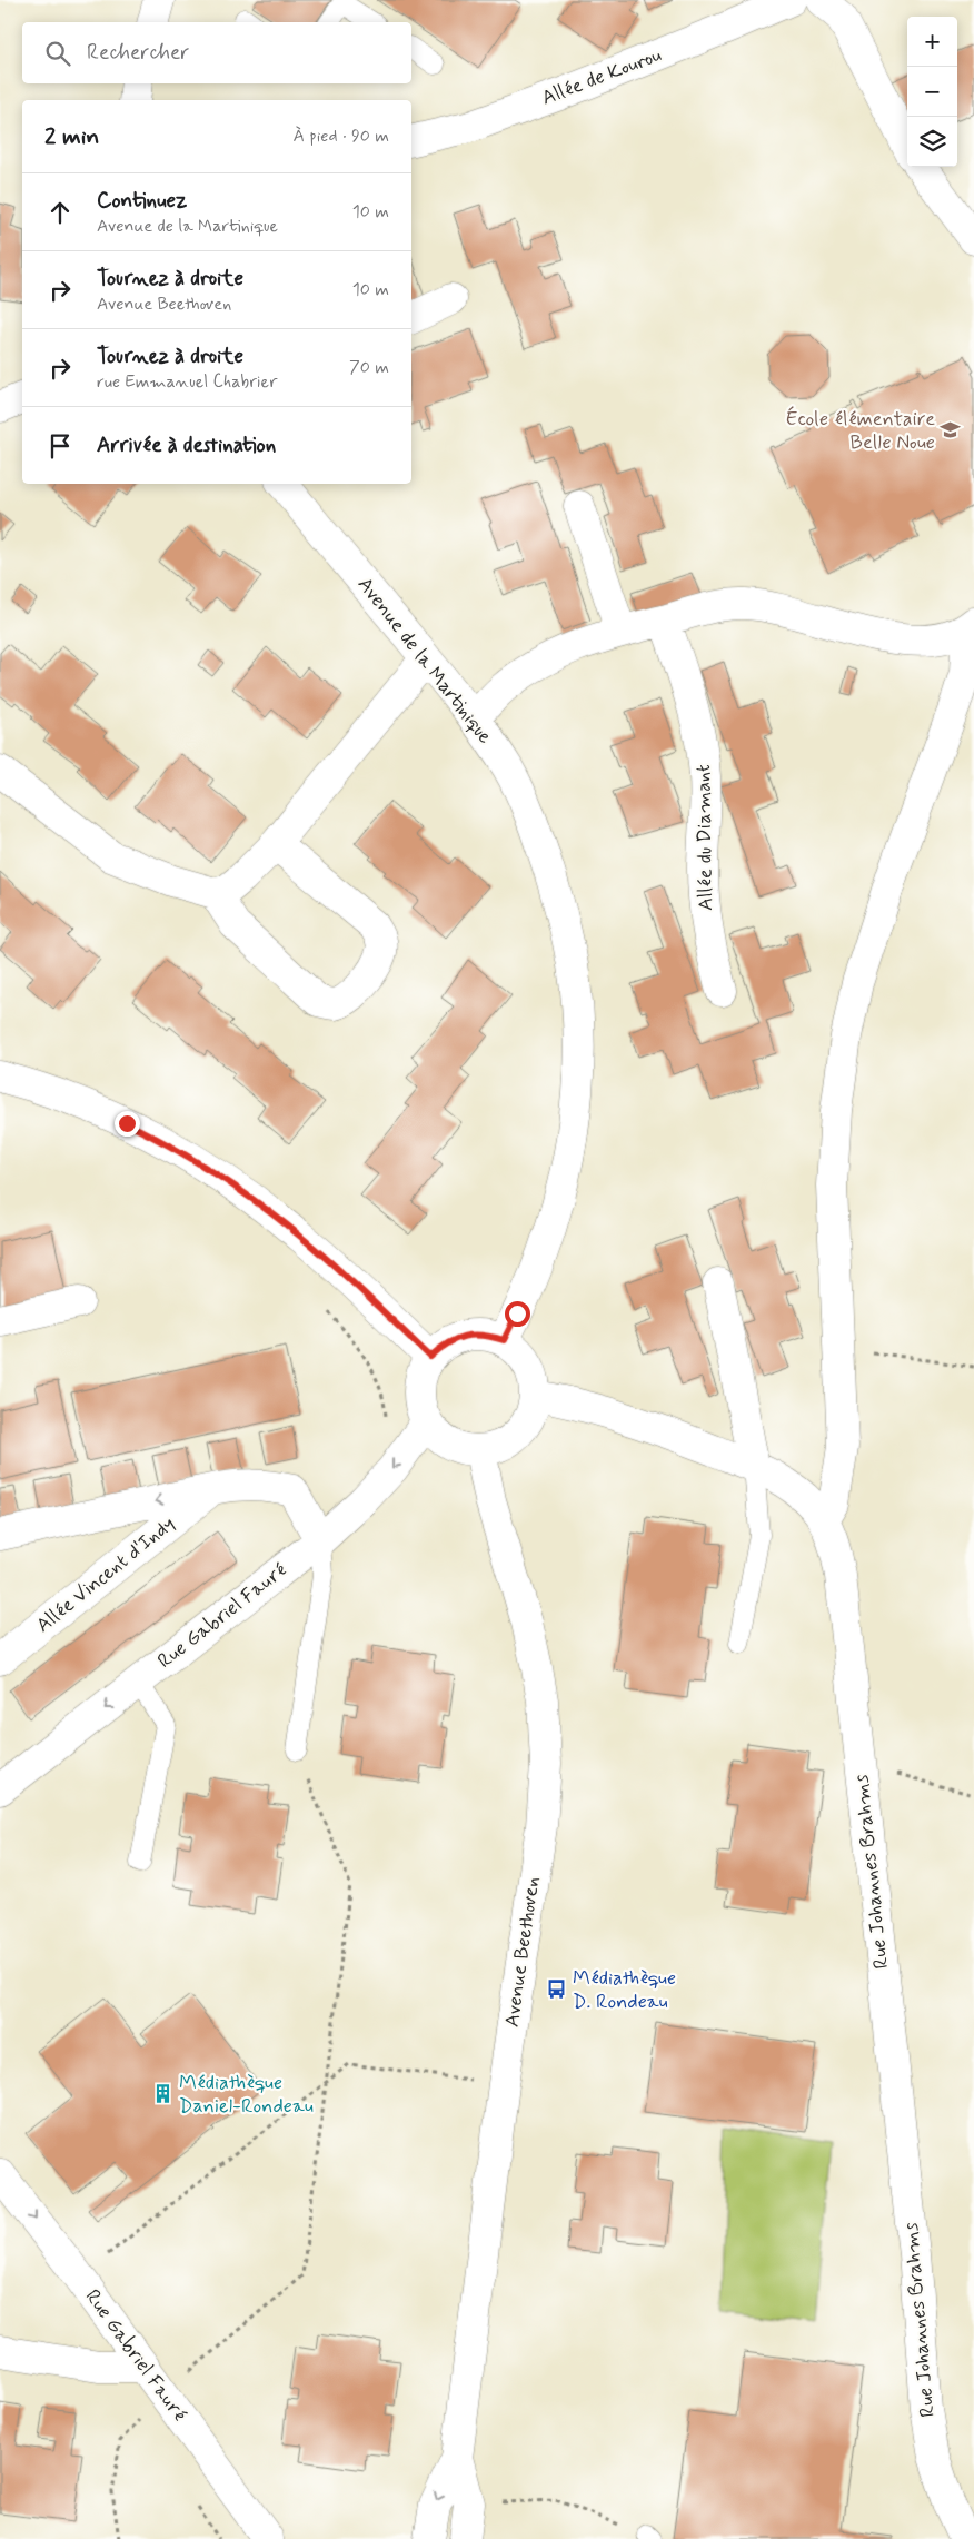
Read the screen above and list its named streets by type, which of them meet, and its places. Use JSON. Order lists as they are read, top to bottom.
{
  "streets": {
    "street": [
      "Allée de Kourou",
      "Avenue de la Martinique",
      "Allée du Diamant",
      "Allée Vincent d'Indy",
      "Rue Gabriel Fauré",
      "Rue Johannes Brahms",
      "Avenue Beethoven"
    ]
  },
  "crossings": [
    ["Avenue de la Martinique", "Rue Gabriel Fauré"],
    ["Avenue de la Martinique", "Rue Johannes Brahms"],
    ["Avenue de la Martinique", "Avenue Beethoven"],
    ["Allée Vincent d'Indy", "Rue Gabriel Fauré"],
    ["Rue Gabriel Fauré", "Rue Johannes Brahms"],
    ["Rue Gabriel Fauré", "Avenue Beethoven"],
    ["Rue Johannes Brahms", "Avenue Beethoven"]
  ],
  "places": {
    "school or university": ["École élémentaire Belle Noue"],
    "bus stop": ["Médiathèque D. Rondeau"],
    "building": ["Médiathèque Daniel-Rondeau"]
  },
  "page": {
    "map_buttons": ["+", "−"],
    "search": "Rechercher",
    "heading": ["2 min", "À pied · 90 m"],
    "list": [
      ["Continuez", "Avenue de la Martinique", "10 m"],
      ["Tournez à droite", "Avenue Beethoven", "10 m"],
      ["Tournez à droite", "rue Emmanuel Chabrier", "70 m"],
      "Arrivée à destination"
    ]
  }
}
